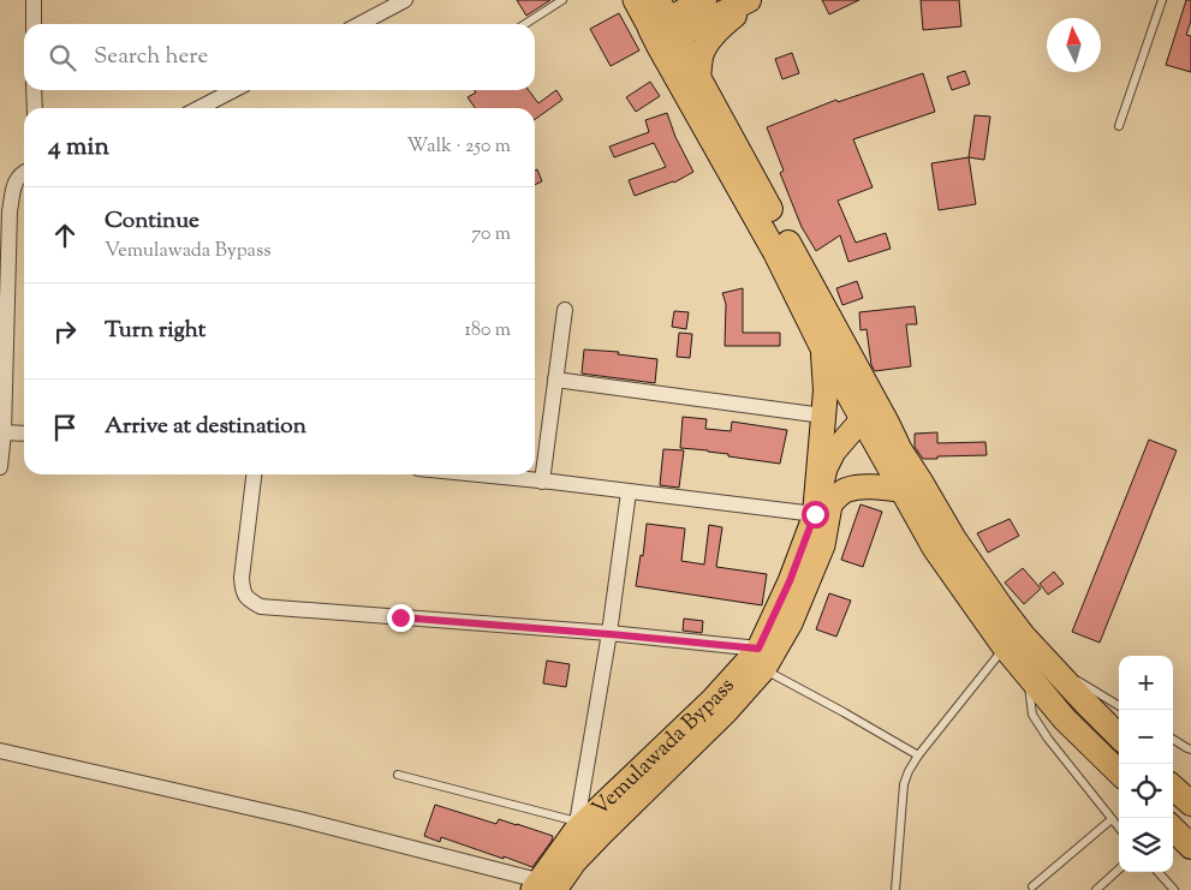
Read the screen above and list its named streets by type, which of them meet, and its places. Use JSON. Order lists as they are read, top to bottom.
{
  "streets": {
    "main road": ["Vemulawada Bypass"]
  },
  "north": "top",
  "page": {
    "search": "Search here",
    "heading": ["4 min", "Walk · 250 m"],
    "list": [
      ["Continue", "Vemulawada Bypass", "70 m"],
      ["Turn right", "180 m"],
      "Arrive at destination"
    ],
    "map_buttons": ["+", "−"]
  }
}
